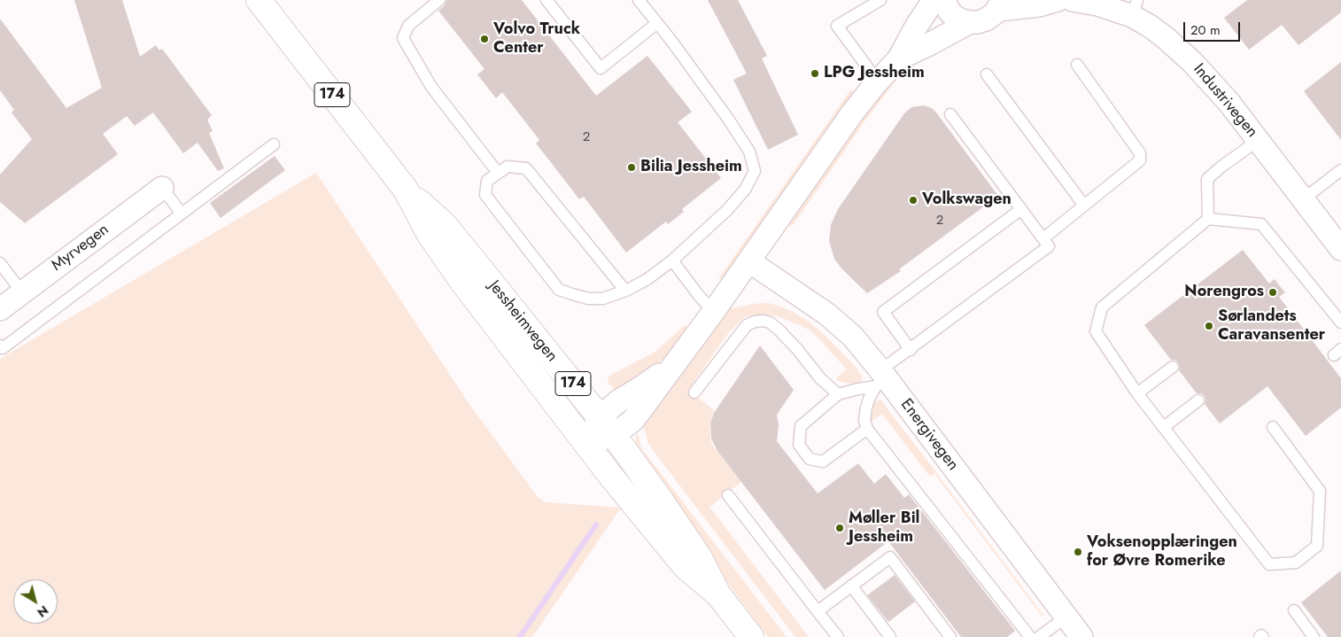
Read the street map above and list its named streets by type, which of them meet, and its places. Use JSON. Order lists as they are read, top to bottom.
{
  "streets": {
    "main road": ["174", "Jessheimvegen"],
    "street": ["Industrivegen", "Myrvegen", "Energivegen"]
  },
  "places": [
    "Volvo Truck Center",
    "LPG Jessheim",
    "Bilia Jessheim",
    "Volkswagen",
    "Norengros",
    "Sørlandets Caravansenter",
    "Møller Bil Jessheim",
    "Voksenopplæringen for Øvre Romerike"
  ],
  "house_numbers": ["2", "2"],
  "scale_bar": "20 m",
  "north": "bottom right"
}
